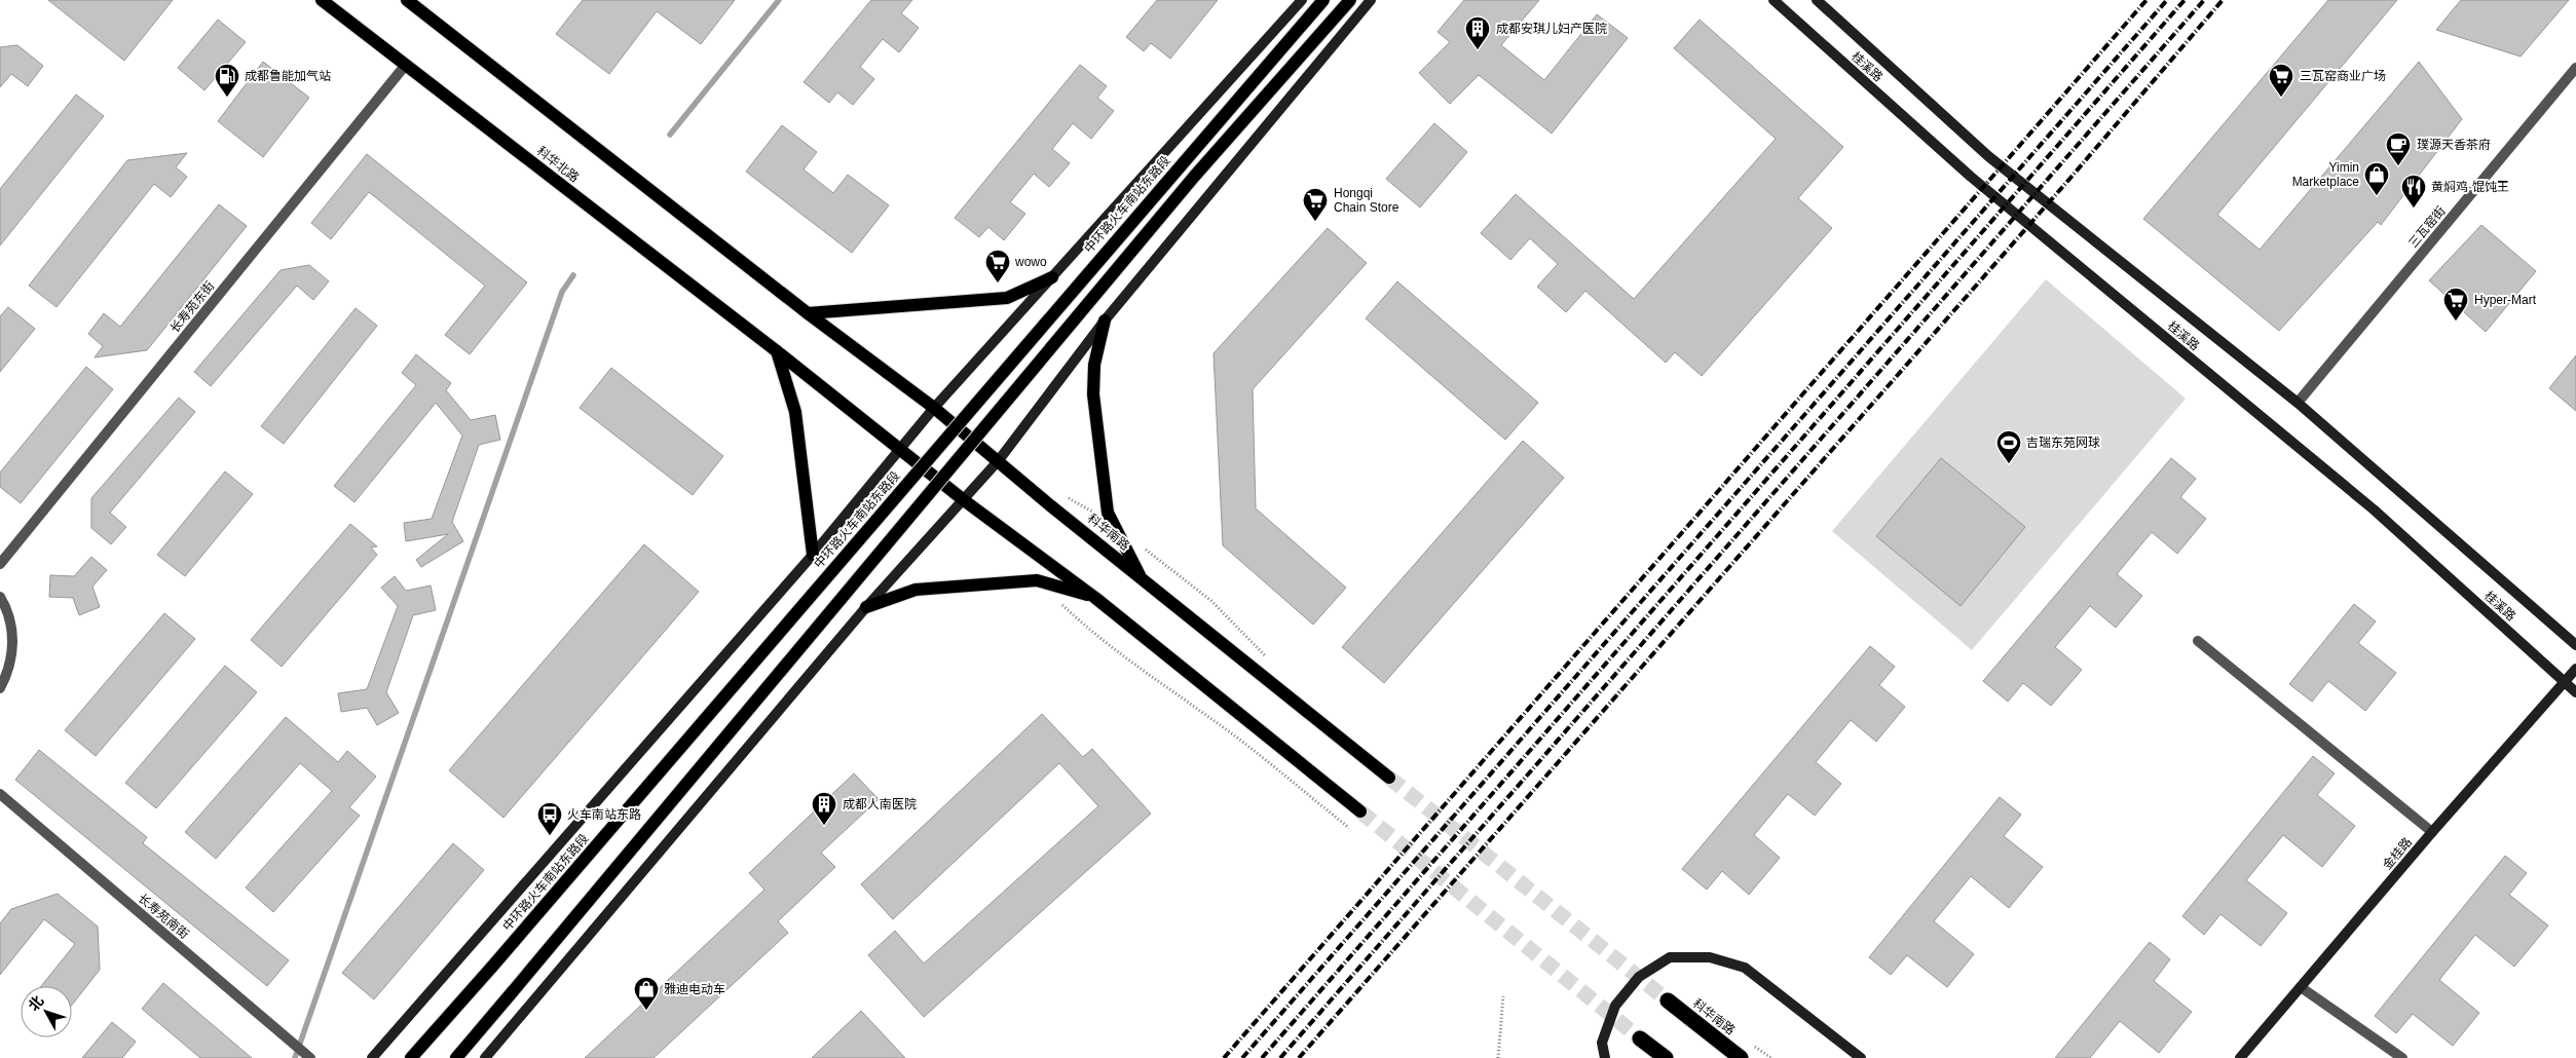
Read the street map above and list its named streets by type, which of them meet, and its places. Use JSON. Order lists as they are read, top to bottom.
{
  "streets": {
    "highway": ["科华南路"],
    "main road": [
      "桂溪路",
      "科华北路",
      "中环路火车南站东路段",
      "金桂路"
    ],
    "street": ["三瓦窑街", "长寿苑东街", "长寿苑南街"]
  },
  "crossings": [
    ["桂溪路", "三瓦窑街"],
    ["桂溪路", "金桂路"],
    ["科华北路", "长寿苑东街"]
  ],
  "places": {
    "building": ["成都安琪儿妇产医院", "成都人南医院"],
    "fuel station": ["成都鲁能加气站"],
    "supermarket": [
      "三瓦窑商业广场",
      "Hongqi Chain Store",
      "wowo",
      "Hyper-Mart"
    ],
    "cafe": ["璞源天香茶府"],
    "shop": ["Yimin Marketplace", "雅迪电动车"],
    "restaurant": ["黄焖鸡·馄饨王"],
    "sports": ["吉瑞东苑网球"],
    "bus stop": ["火车南站东路"]
  },
  "north": "top left"
}
